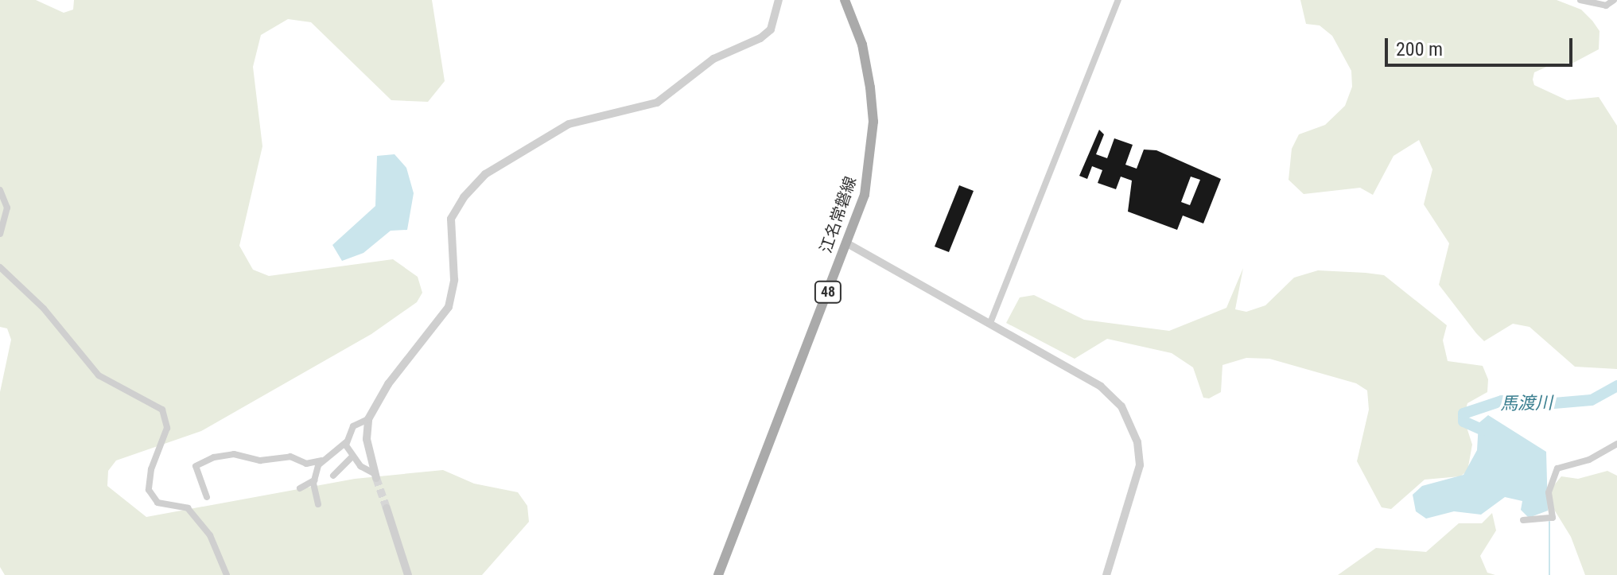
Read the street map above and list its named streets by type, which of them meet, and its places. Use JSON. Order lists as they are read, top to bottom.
{
  "streets": {
    "main road": ["江名常磐線", "48"]
  },
  "water": ["馬渡川"],
  "scale_bar": "200 m"
}
